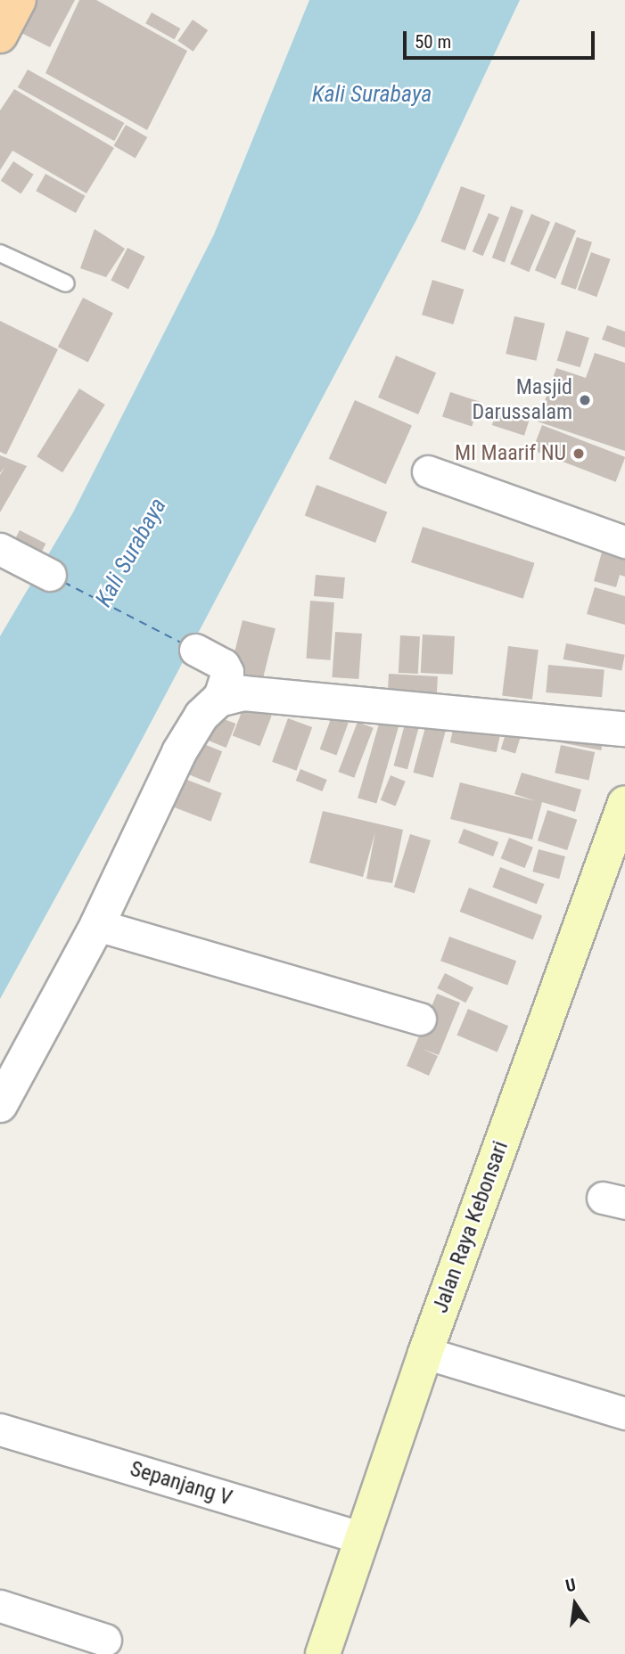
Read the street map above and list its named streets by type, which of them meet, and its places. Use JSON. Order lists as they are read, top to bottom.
{
  "streets": {
    "main road": ["Jalan Raya Kebonsari"],
    "street": ["Sepanjang V"]
  },
  "crossings": [
    ["Jalan Raya Kebonsari", "Sepanjang V"]
  ],
  "water": ["Kali Surabaya"],
  "places": ["Masjid Darussalam", "MI Maarif NU"],
  "scale_bar": "50 m",
  "north": "top"
}
